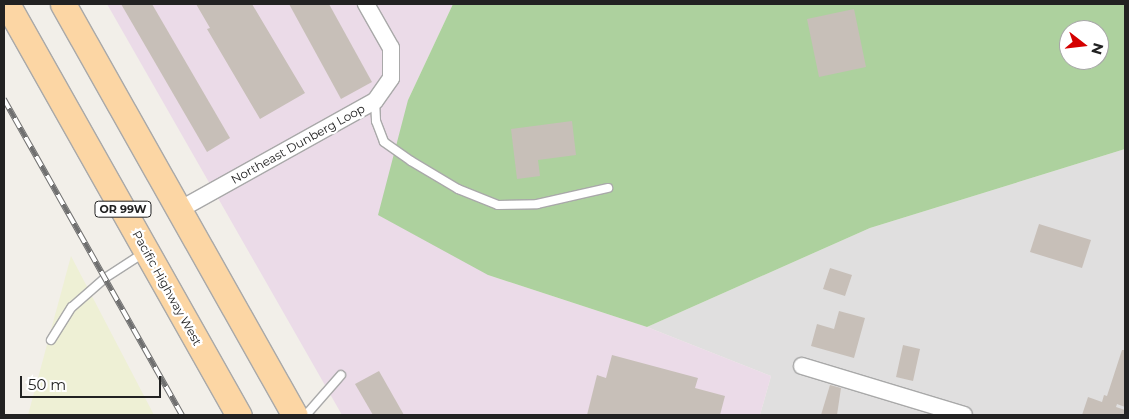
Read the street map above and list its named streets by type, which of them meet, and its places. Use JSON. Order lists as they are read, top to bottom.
{
  "streets": {
    "main road": ["OR 99W", "Pacific Highway West"],
    "street": ["Northeast Dunberg Loop"]
  },
  "scale_bar": "50 m",
  "north": "right"
}
